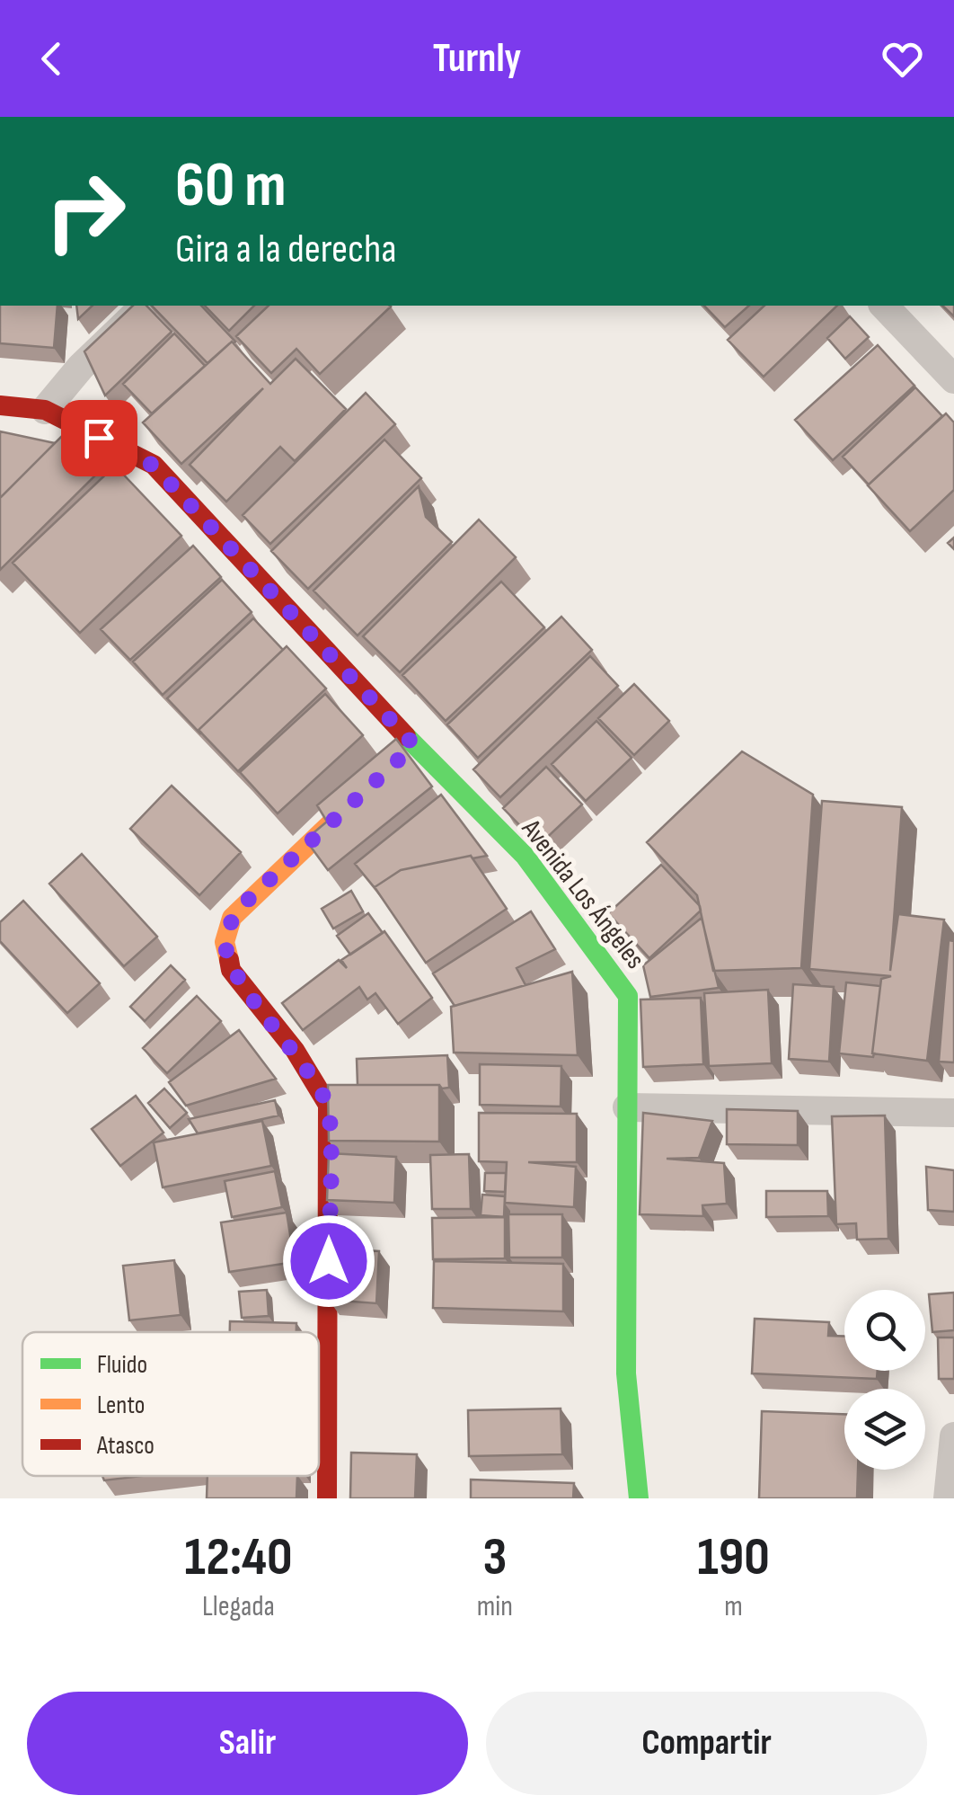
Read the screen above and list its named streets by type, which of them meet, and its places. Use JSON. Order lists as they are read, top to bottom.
{
  "streets": {
    "street": ["Avenida Los Ángeles"]
  },
  "legend": ["Fluido", "Lento", "Atasco"],
  "page": {
    "header": "Turnly",
    "turn": ["60 m", "Gira a la derecha"],
    "eta": [
      "12:40",
      "Llegada",
      "3",
      "min",
      "190",
      "m"
    ],
    "buttons": ["Salir", "Compartir"]
  }
}
